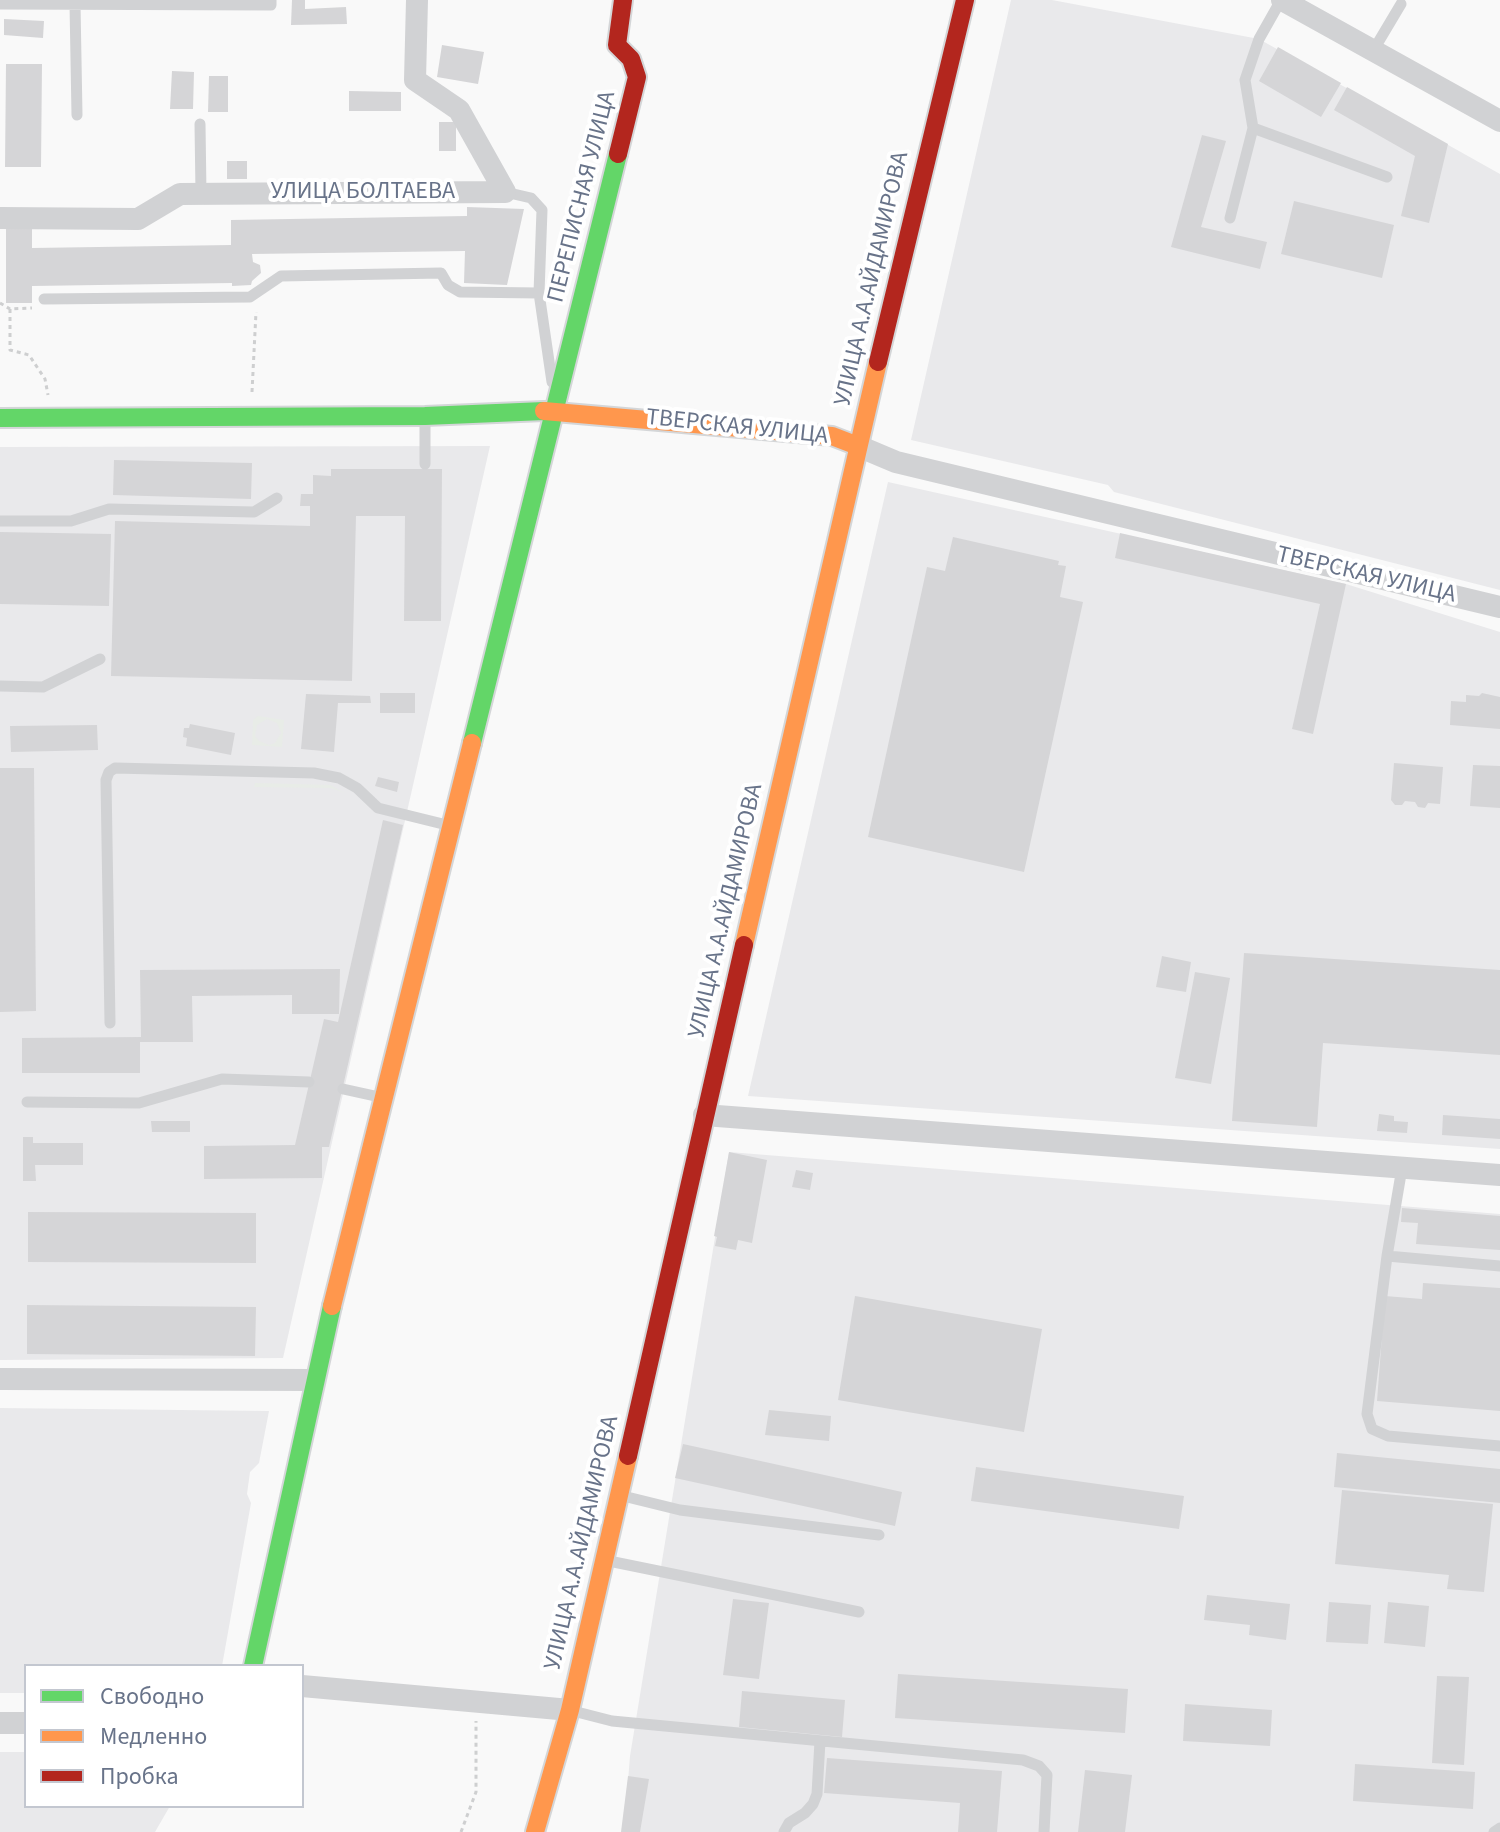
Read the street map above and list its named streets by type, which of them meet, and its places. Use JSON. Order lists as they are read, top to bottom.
{
  "streets": {
    "street": [
      "УЛИЦА БОЛТАЕВА",
      "ПЕРЕПИСНАЯ УЛИЦА",
      "УЛИЦА А.А.АЙДАМИРОВА",
      "ТВЕРСКАЯ УЛИЦА"
    ]
  },
  "crossings": [
    ["ПЕРЕПИСНАЯ УЛИЦА", "ТВЕРСКАЯ УЛИЦА"],
    ["УЛИЦА А.А.АЙДАМИРОВА", "ТВЕРСКАЯ УЛИЦА"]
  ],
  "legend": ["Свободно", "Медленно", "Пробка"]
}
